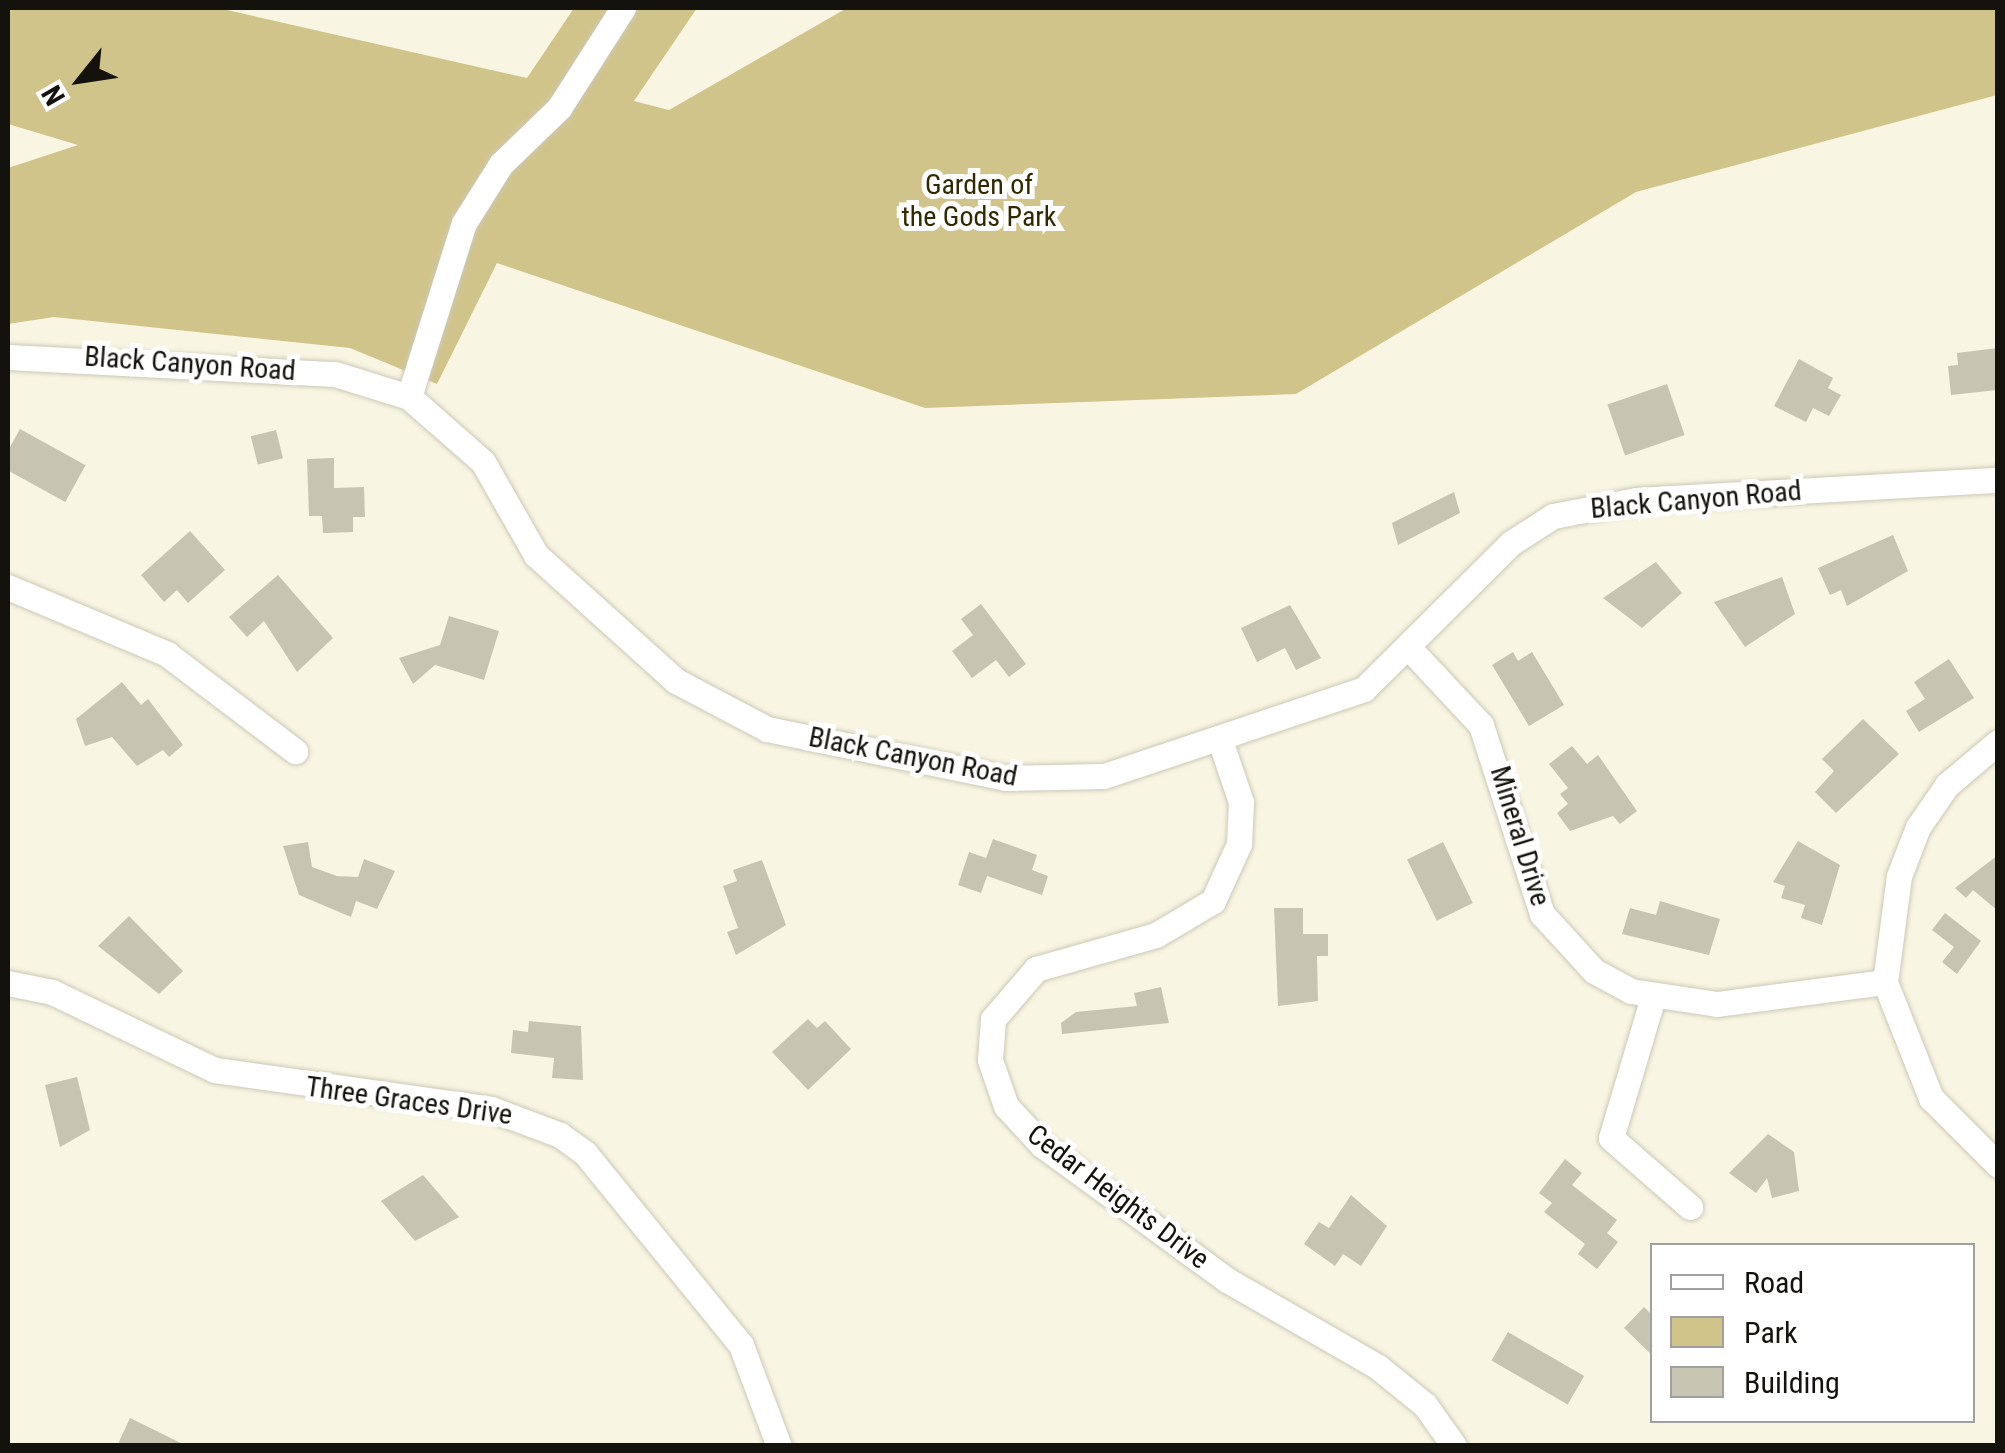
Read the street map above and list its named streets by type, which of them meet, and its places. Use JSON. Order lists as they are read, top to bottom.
{
  "streets": {
    "street": [
      "Black Canyon Road",
      "Mineral Drive",
      "Three Graces Drive",
      "Cedar Heights Drive"
    ]
  },
  "crossings": [
    ["Black Canyon Road", "Mineral Drive"],
    ["Black Canyon Road", "Cedar Heights Drive"]
  ],
  "parks": ["Garden of the Gods Park"],
  "legend": ["Road", "Park", "Building"],
  "north": "bottom left"
}
